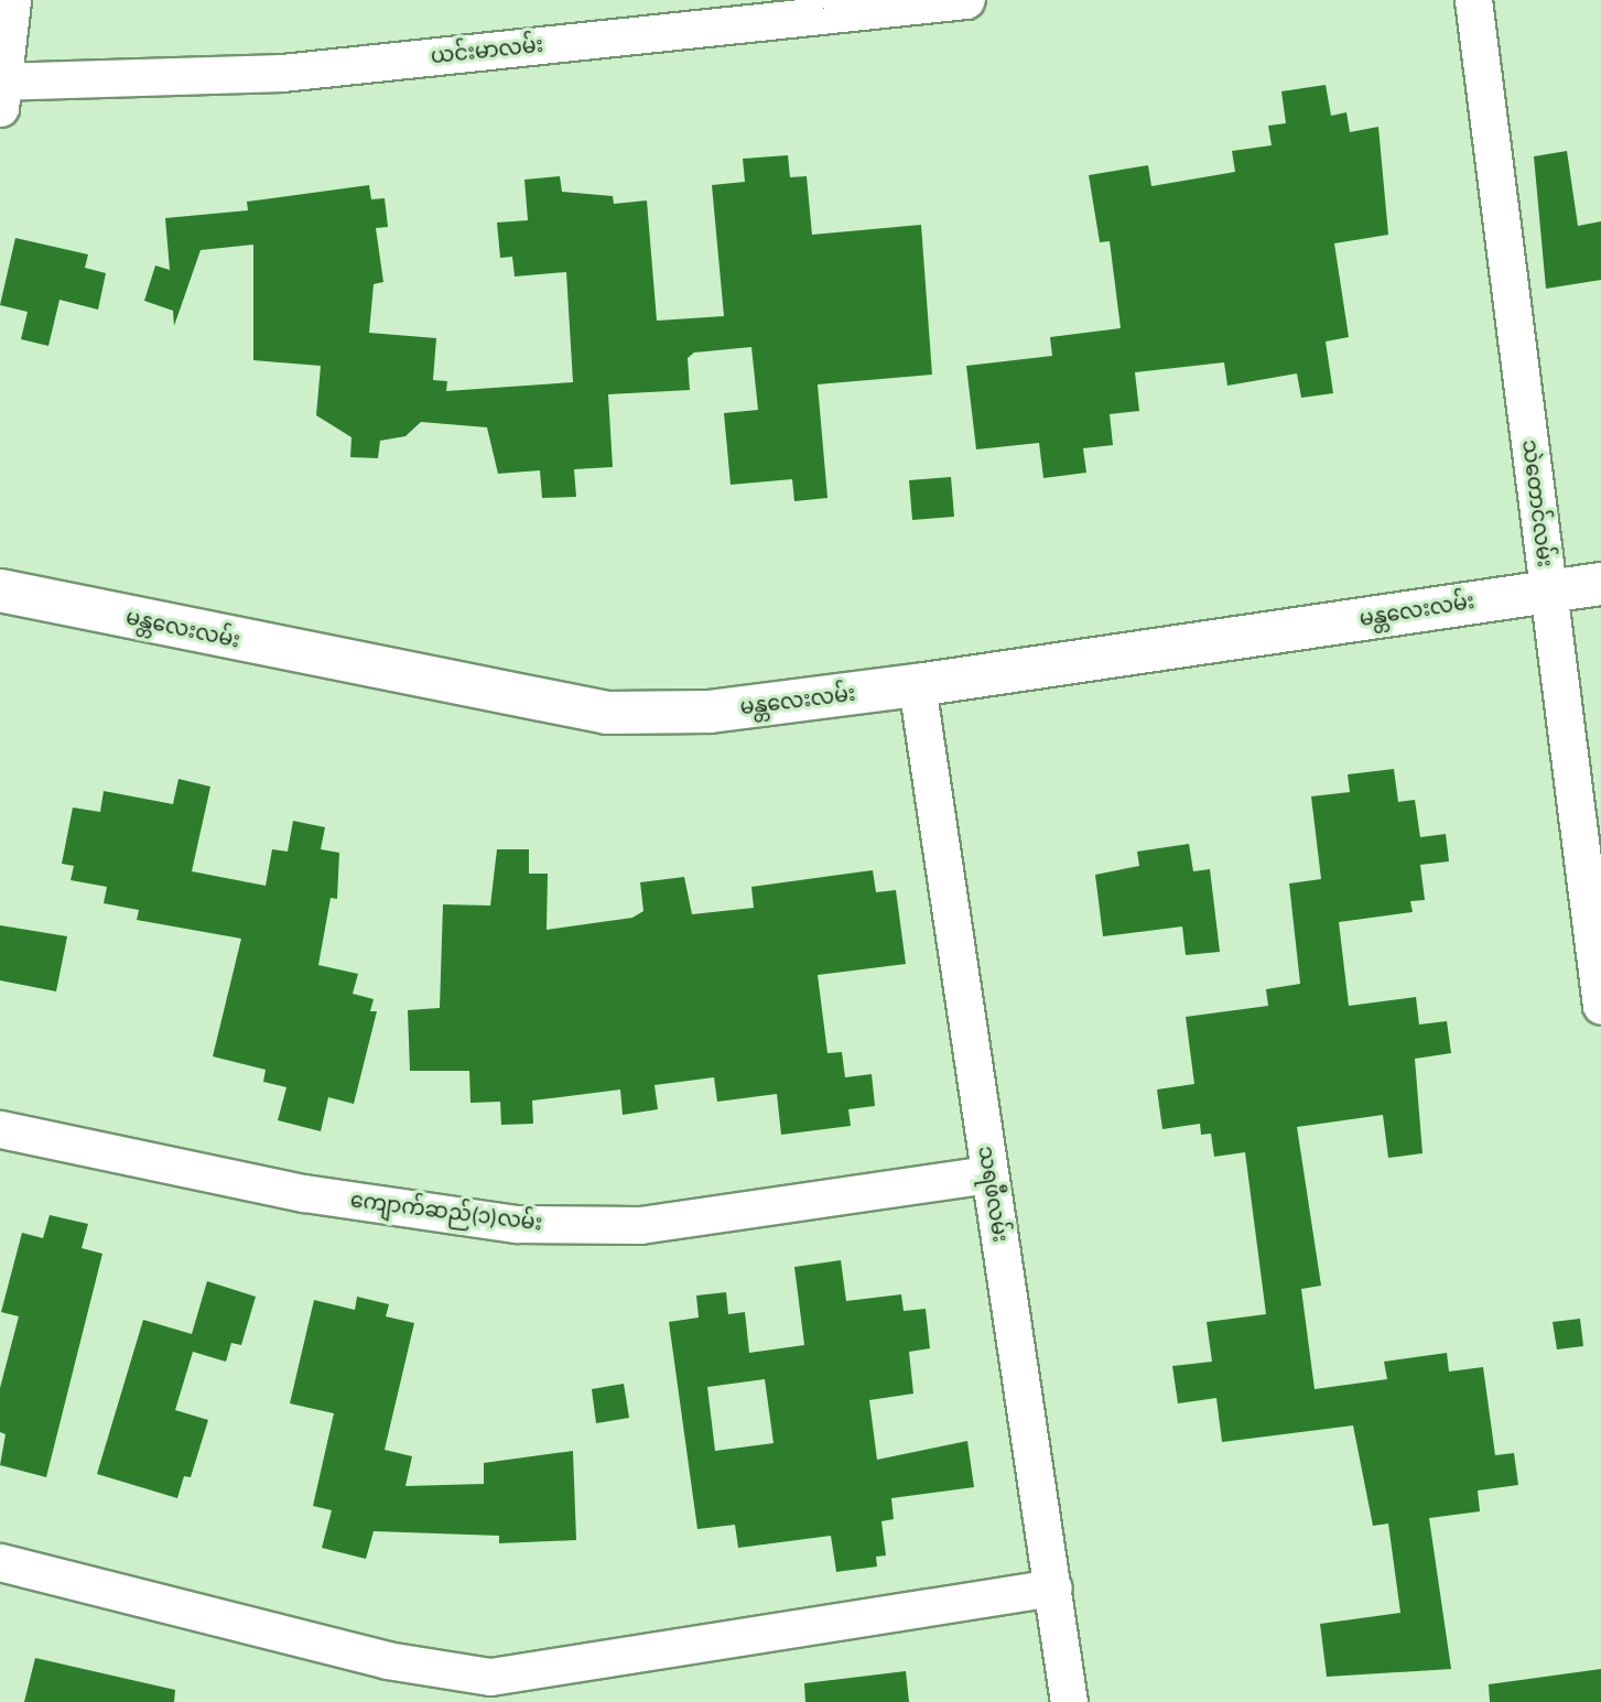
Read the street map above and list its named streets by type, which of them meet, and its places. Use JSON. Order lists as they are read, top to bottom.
{
  "streets": {
    "main road": ["မန္တလေးလမ်း"],
    "street": [
      "ယင်းမာလမ်း",
      "သဲတောင်လမ်း",
      "သရဖီလမ်း",
      "ကျောက်ဆည်(၁)လမ်း"
    ]
  },
  "crossings": [
    ["သဲတောင်လမ်း", "မန္တလေးလမ်း"],
    ["မန္တလေးလမ်း", "သရဖီလမ်း"],
    ["သရဖီလမ်း", "ကျောက်ဆည်(၁)လမ်း"]
  ]
}
